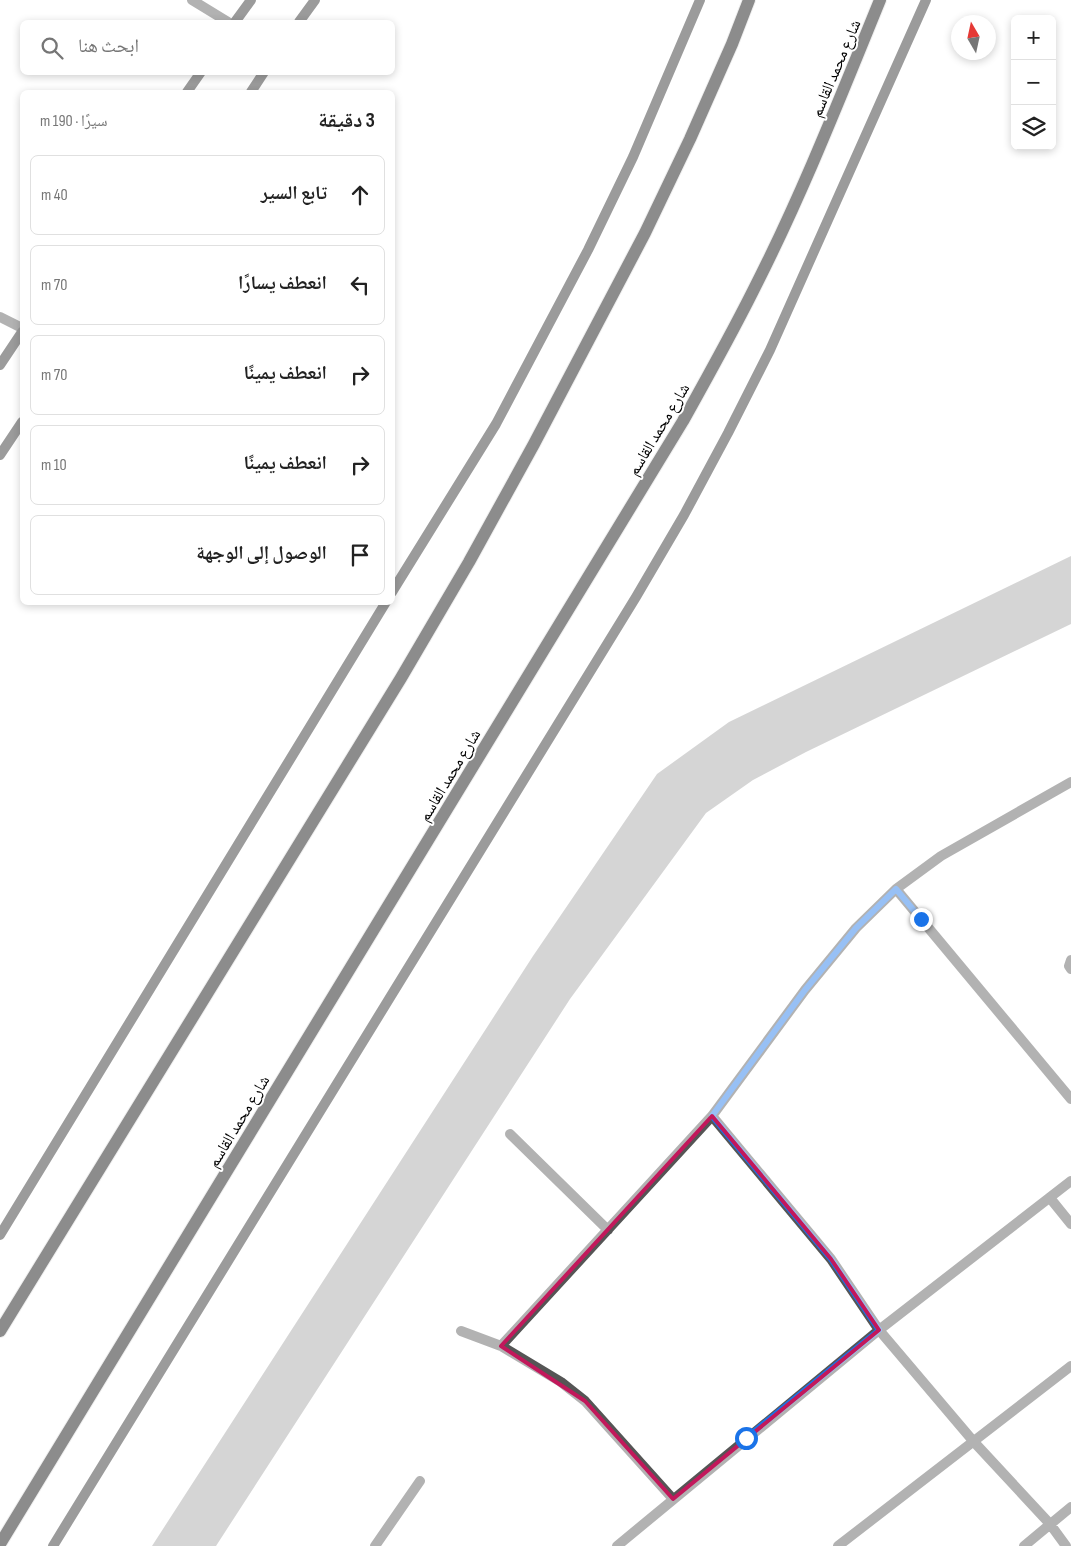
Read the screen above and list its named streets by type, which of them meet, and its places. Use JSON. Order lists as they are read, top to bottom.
{
  "streets": {
    "main road": ["شارع محمد القاسم"]
  },
  "north": "top",
  "page": {
    "map_buttons": ["+", "−"],
    "search": "ابحث هنا",
    "heading": ["3 دقيقة", "سيرًا · 190 m"],
    "list": [
      ["تابع السير", "40 m"],
      ["انعطف يسارًا", "70 m"],
      ["انعطف يمينًا", "70 m"],
      ["انعطف يمينًا", "10 m"],
      "الوصول إلى الوجهة"
    ]
  }
}
